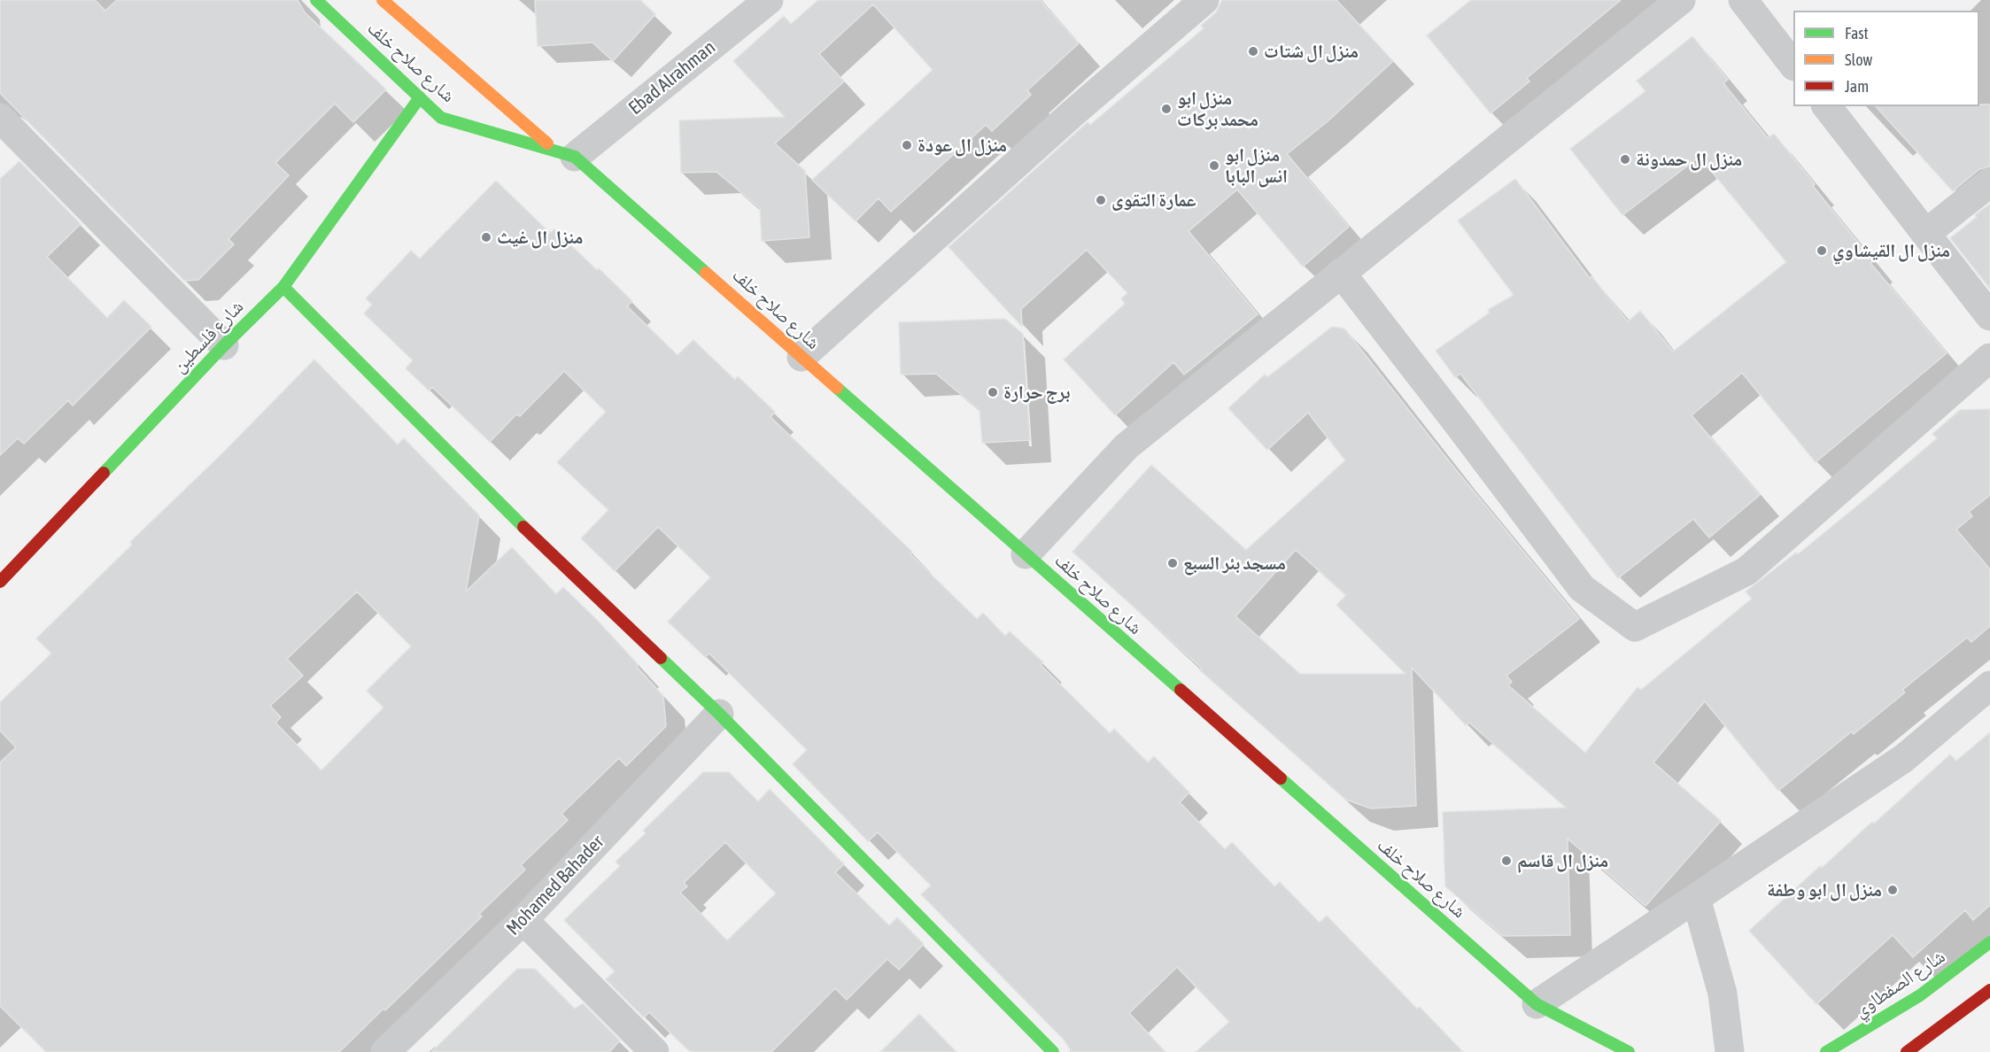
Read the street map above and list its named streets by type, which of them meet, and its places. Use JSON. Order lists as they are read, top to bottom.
{
  "streets": {
    "main road": ["شارع صلاح خلف", "شارع فلسطين", "شارع الصفطاوي"],
    "street": ["Ebad Alrahman", "Mohamed Bahader"]
  },
  "crossings": [
    ["شارع صلاح خلف", "Ebad Alrahman"],
    ["شارع صلاح خلف", "شارع فلسطين"]
  ],
  "places": [
    "منزل ال شتات",
    "منزل ابو محمد بركات",
    "منزل ال عودة",
    "منزل ال حمدونة",
    "منزل ابو انس البابا",
    "عمارة التقوى",
    "منزل ال غيث",
    "منزل ال القيشاوي",
    "برج حرارة",
    "مسجد بئر السبع",
    "منزل ال قاسم",
    "منزل ال ابو وطفة"
  ],
  "legend": ["Fast", "Slow", "Jam"]
}
